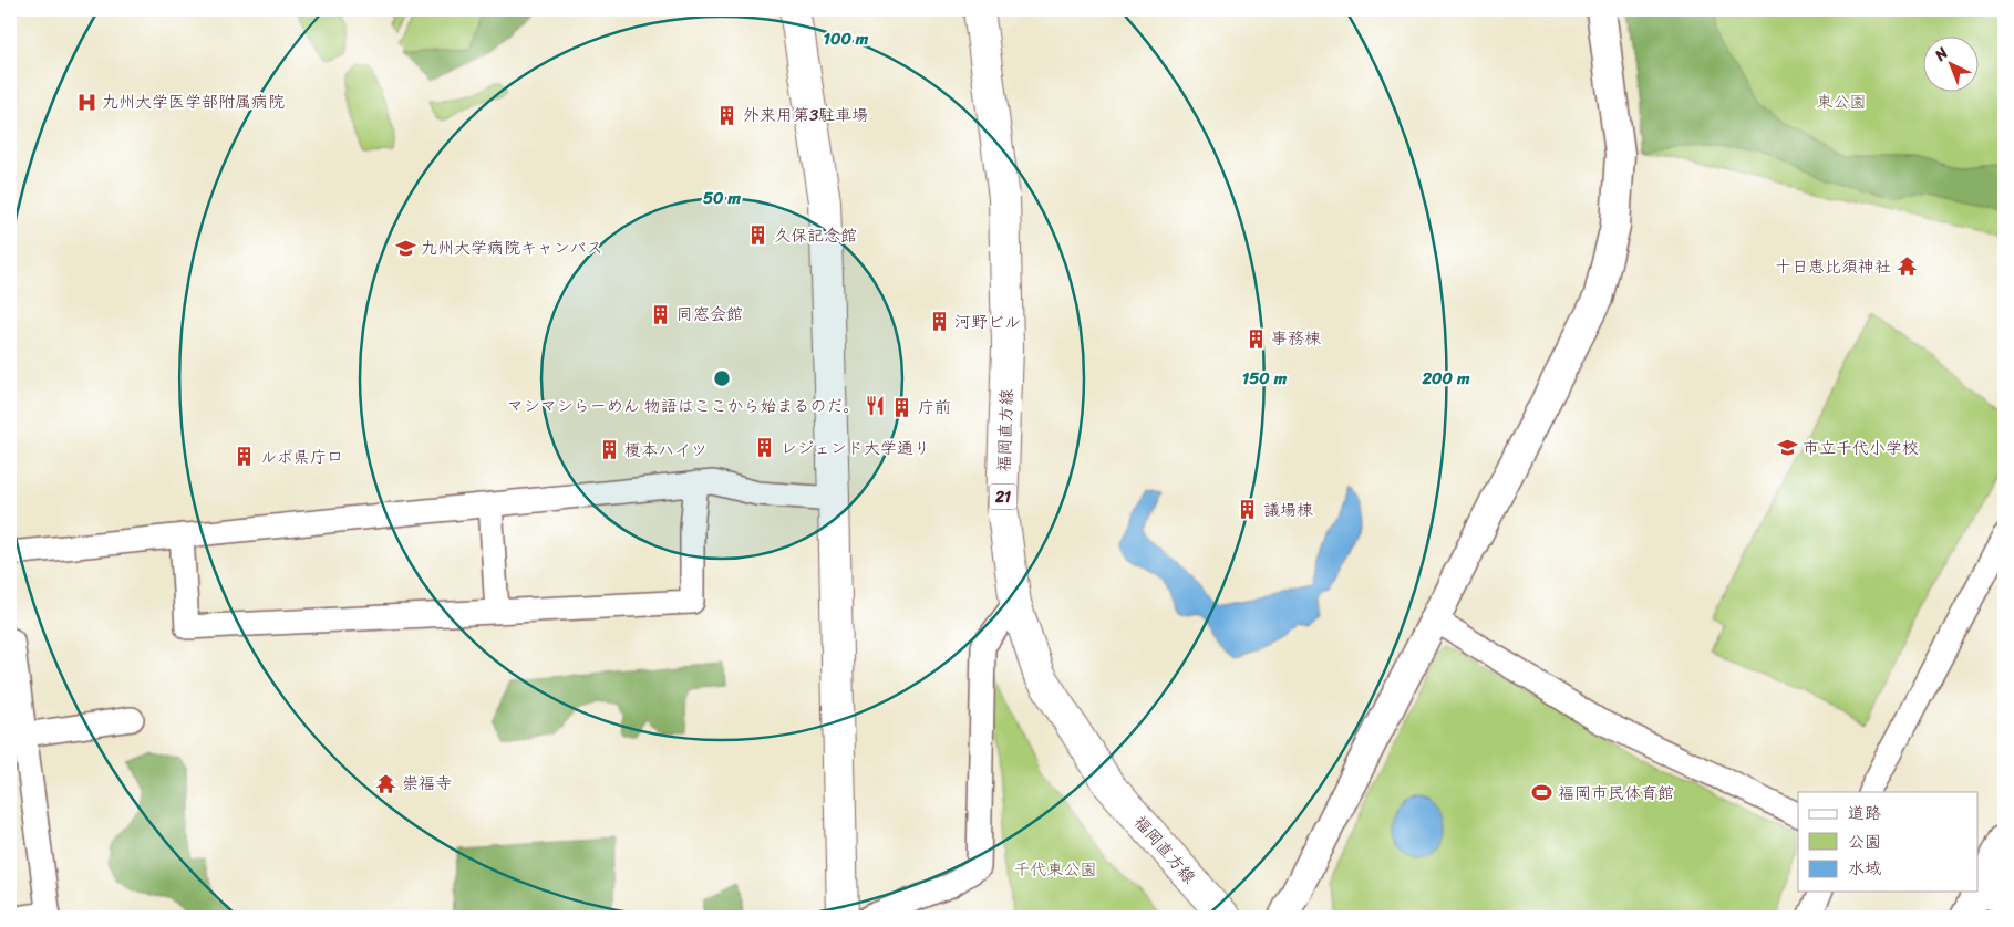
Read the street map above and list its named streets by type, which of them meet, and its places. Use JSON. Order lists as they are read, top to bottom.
{
  "streets": {
    "main road": ["福岡直方線", "21"]
  },
  "parks": ["東公園", "千代東公園"],
  "places": {
    "hospital": ["九州大学医学部附属病院"],
    "building": [
      "外来用第3駐車場",
      "久保記念館",
      "同窓会館",
      "河野ビル",
      "事務棟",
      "庁前",
      "レジェンド大学通り",
      "榎本ハイツ",
      "ルポ県庁口",
      "議場棟"
    ],
    "school or university": ["九州大学病院キャンパス", "市立千代小学校"],
    "temple": ["十日恵比須神社", "崇福寺"],
    "restaurant": ["マシマシらーめん 物語はここから始まるのだ。"],
    "sports": ["福岡市民体育館"]
  },
  "legend": ["道路", "公園", "水域"],
  "north": "top left",
  "rings": [
    "100 m",
    "50 m",
    "150 m",
    "200 m"
  ]
}
